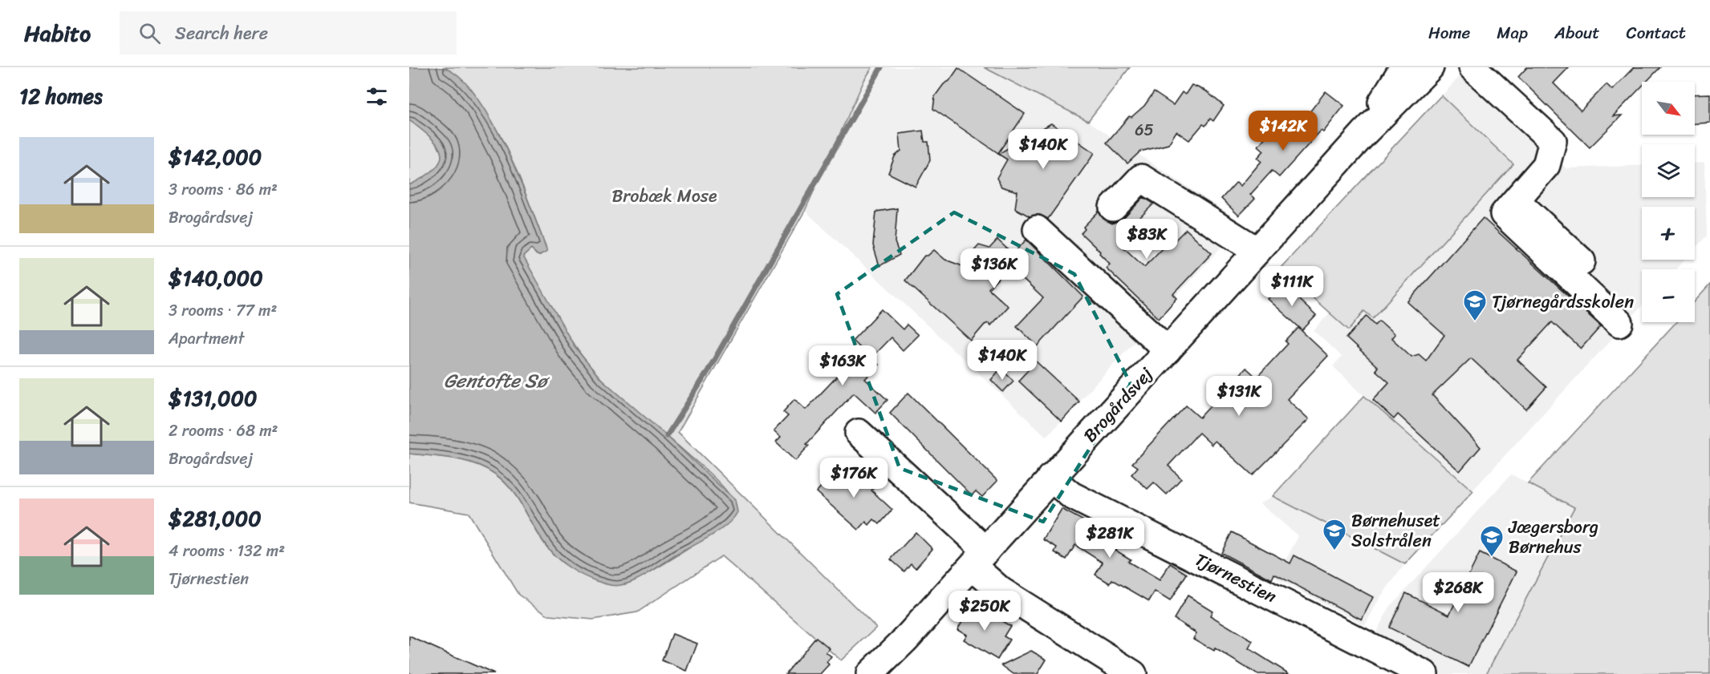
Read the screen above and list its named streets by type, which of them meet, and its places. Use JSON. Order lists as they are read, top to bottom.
{
  "streets": {
    "street": ["Brogårdsvej", "Tjørnestien"]
  },
  "crossings": [
    ["Brogårdsvej", "Tjørnestien"]
  ],
  "water": ["Gentofte Sø"],
  "parks": ["Brobæk Mose"],
  "places": {
    "school or university": ["Tjørnegårdsskolen", "Børnehuset Solstrålen", "Jægersborg Børnehus"]
  },
  "house_numbers": ["65"],
  "north": "bottom right",
  "page": {
    "header": "Habito",
    "search": "Search here",
    "nav": [
      "Home",
      "Map",
      "About",
      "Contact"
    ],
    "heading": "12 homes",
    "map_buttons": ["+", "−"],
    "price": [
      "$142K",
      "$140K",
      "$83K",
      "$136K",
      "$111K",
      "$140K",
      "$163K",
      "$131K",
      "$176K",
      "$281K",
      "$268K",
      "$250K"
    ],
    "list": [
      {
        "name": "$142,000",
        "note": "3 rooms · 86 m² · Brogårdsvej"
      },
      {
        "name": "$140,000",
        "note": "3 rooms · 77 m² · Apartment"
      },
      {
        "name": "$131,000",
        "note": "2 rooms · 68 m² · Brogårdsvej"
      },
      {
        "name": "$281,000",
        "note": "4 rooms · 132 m² · Tjørnestien"
      }
    ]
  }
}
